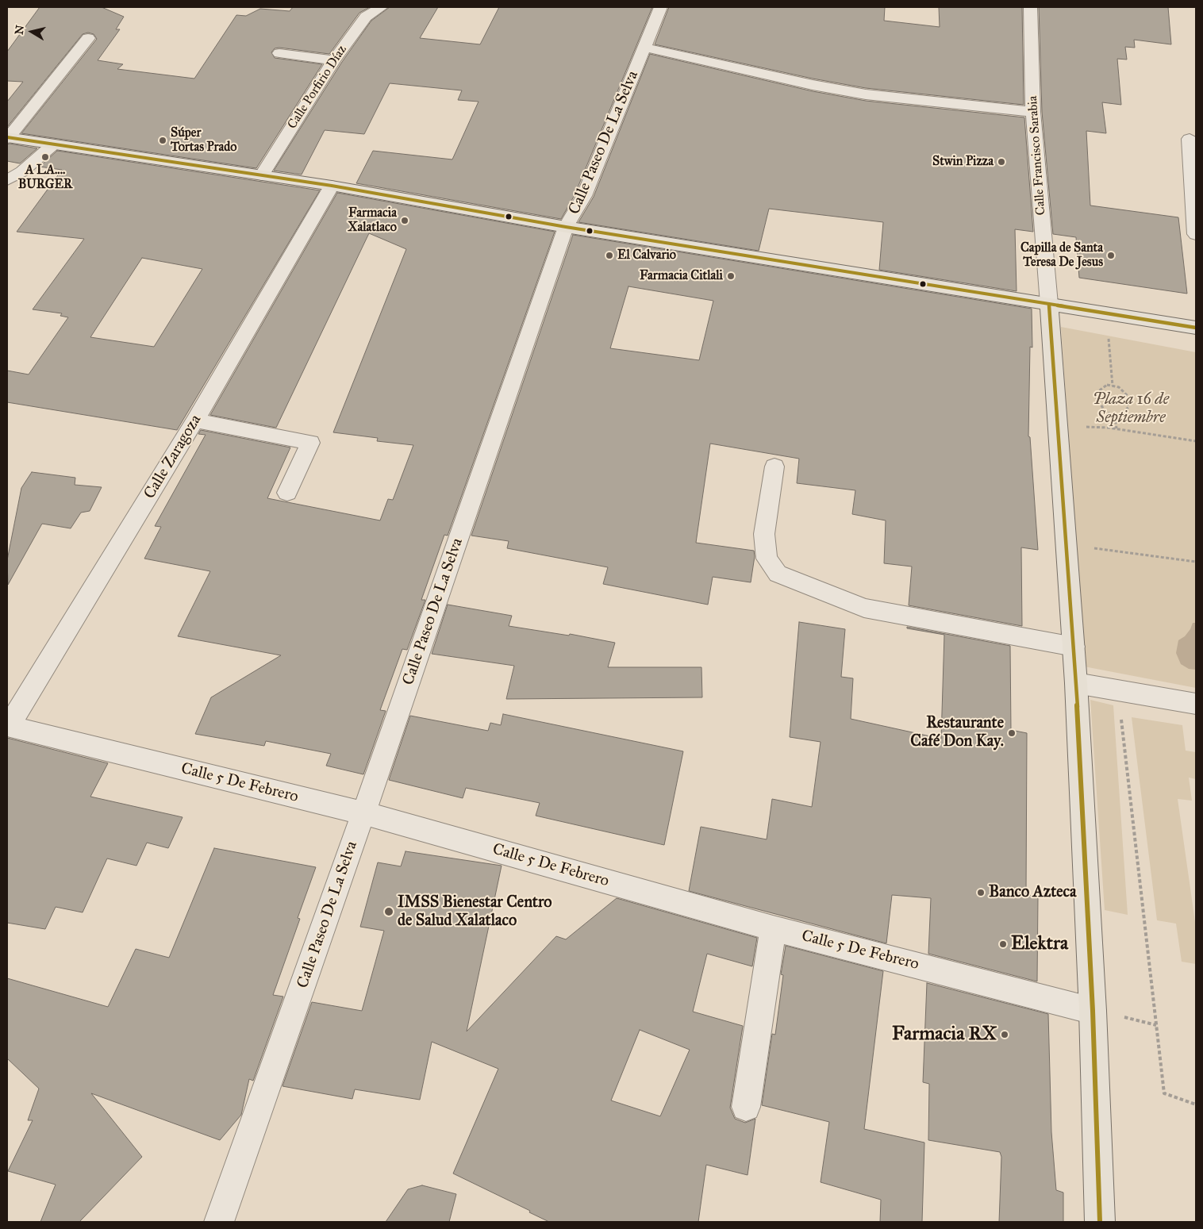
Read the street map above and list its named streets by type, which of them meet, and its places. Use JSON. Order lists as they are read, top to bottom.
{
  "streets": {
    "street": [
      "Calle Porfirio Díaz",
      "Calle Paseo De La Selva",
      "Calle Francisco Sarabia",
      "Calle Zaragoza",
      "Calle 5 De Febrero"
    ]
  },
  "crossings": [
    ["Calle Paseo De La Selva", "Calle 5 De Febrero"],
    ["Calle Zaragoza", "Calle 5 De Febrero"]
  ],
  "parks": ["Plaza 16 de Septiembre"],
  "places": [
    "Súper Tortas Prado",
    "A LA.... BURGER",
    "Stwin Pizza",
    "Farmacia Xalatlaco",
    "El Calvario",
    "Capilla de Santa Teresa De Jesus",
    "Farmacia Citlali",
    "Restaurante Café Don Kay.",
    "Banco Azteca",
    "IMSS Bienestar Centro de Salud Xalatlaco",
    "Elektra",
    "Farmacia RX"
  ],
  "north": "left"
}
